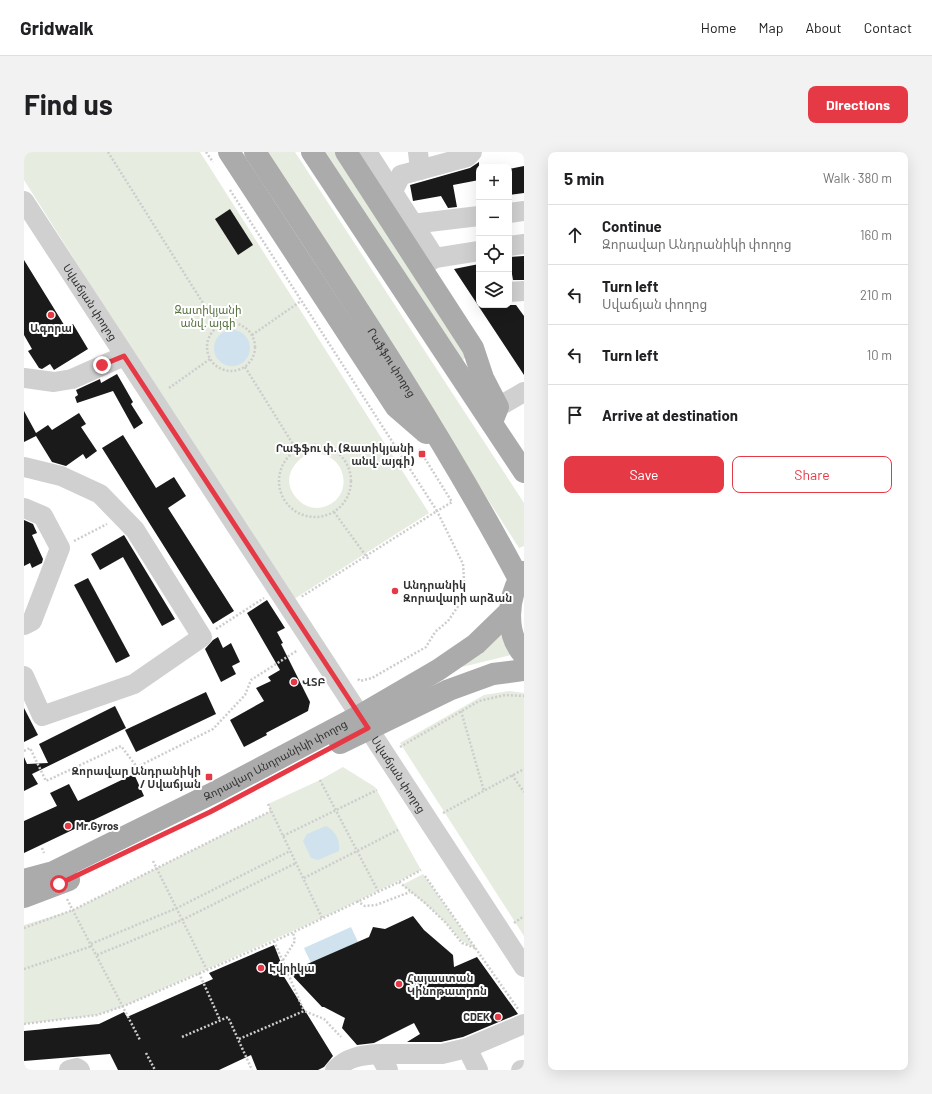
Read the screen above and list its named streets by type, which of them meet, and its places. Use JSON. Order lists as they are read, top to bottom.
{
  "streets": {
    "main road": ["Րաֆֆու փողոց", "Զորավար Անդրանիկի փողոց"],
    "street": ["Սվաճյան փողոց"]
  },
  "crossings": [
    ["Սվաճյան փողոց", "Զորավար Անդրանիկի փողոց"],
    ["Րաֆֆու փողոց", "Զորավար Անդրանիկի փողոց"]
  ],
  "parks": ["Զատիկյանի անվ. այգի"],
  "places": {
    "other": [
      "Ագորա",
      "Անդրանիկ Զորավարի արձան",
      "ՎՏԲ",
      "Mr.Gyros",
      "Էվրիկա",
      "Հայաստան Կինոթատրոն",
      "CDEK"
    ],
    "transit": ["Րաֆֆու փ. (Զատիկյանի անվ. այգի)", "Զորավար Անդրանիկի / Սվաճյան"]
  },
  "page": {
    "header": "Gridwalk",
    "nav": [
      "Home",
      "Map",
      "About",
      "Contact"
    ],
    "buttons": [
      "Directions",
      ["Save", "Share"]
    ],
    "title": "Find us",
    "heading": ["5 min", "Walk · 380 m"],
    "map_buttons": ["+", "−"],
    "list": [
      ["Continue", "Զորավար Անդրանիկի փողոց", "160 m"],
      ["Turn left", "Սվաճյան փողոց", "210 m"],
      ["Turn left", "10 m"],
      "Arrive at destination"
    ]
  }
}
